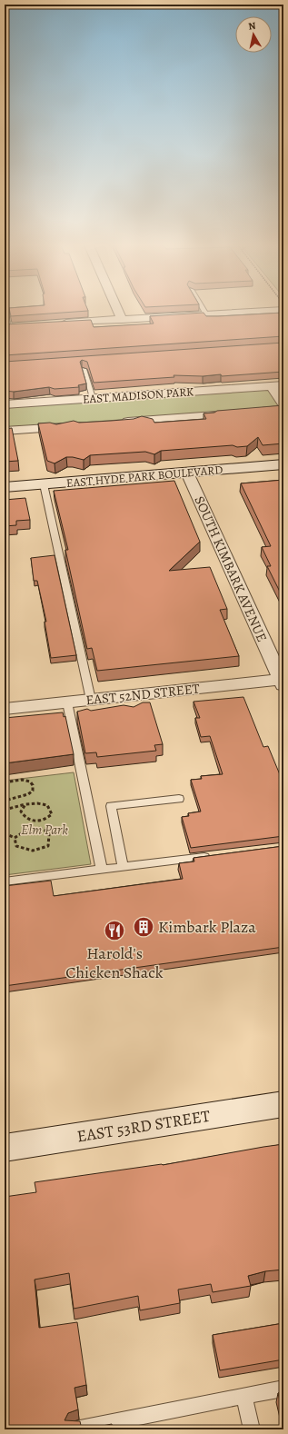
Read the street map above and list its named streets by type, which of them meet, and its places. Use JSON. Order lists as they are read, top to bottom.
{
  "streets": {
    "main road": ["EAST HYDE PARK BOULEVARD", "EAST 53RD STREET"],
    "street": ["EAST MADISON PARK", "SOUTH KIMBARK AVENUE", "EAST 52ND STREET"]
  },
  "crossings": [
    ["EAST HYDE PARK BOULEVARD", "SOUTH KIMBARK AVENUE"],
    ["SOUTH KIMBARK AVENUE", "EAST 52ND STREET"]
  ],
  "parks": ["Elm Park"],
  "places": {
    "building": ["Kimbark Plaza"],
    "restaurant": ["Harold's Chicken Shack"]
  },
  "north": "top"
}
